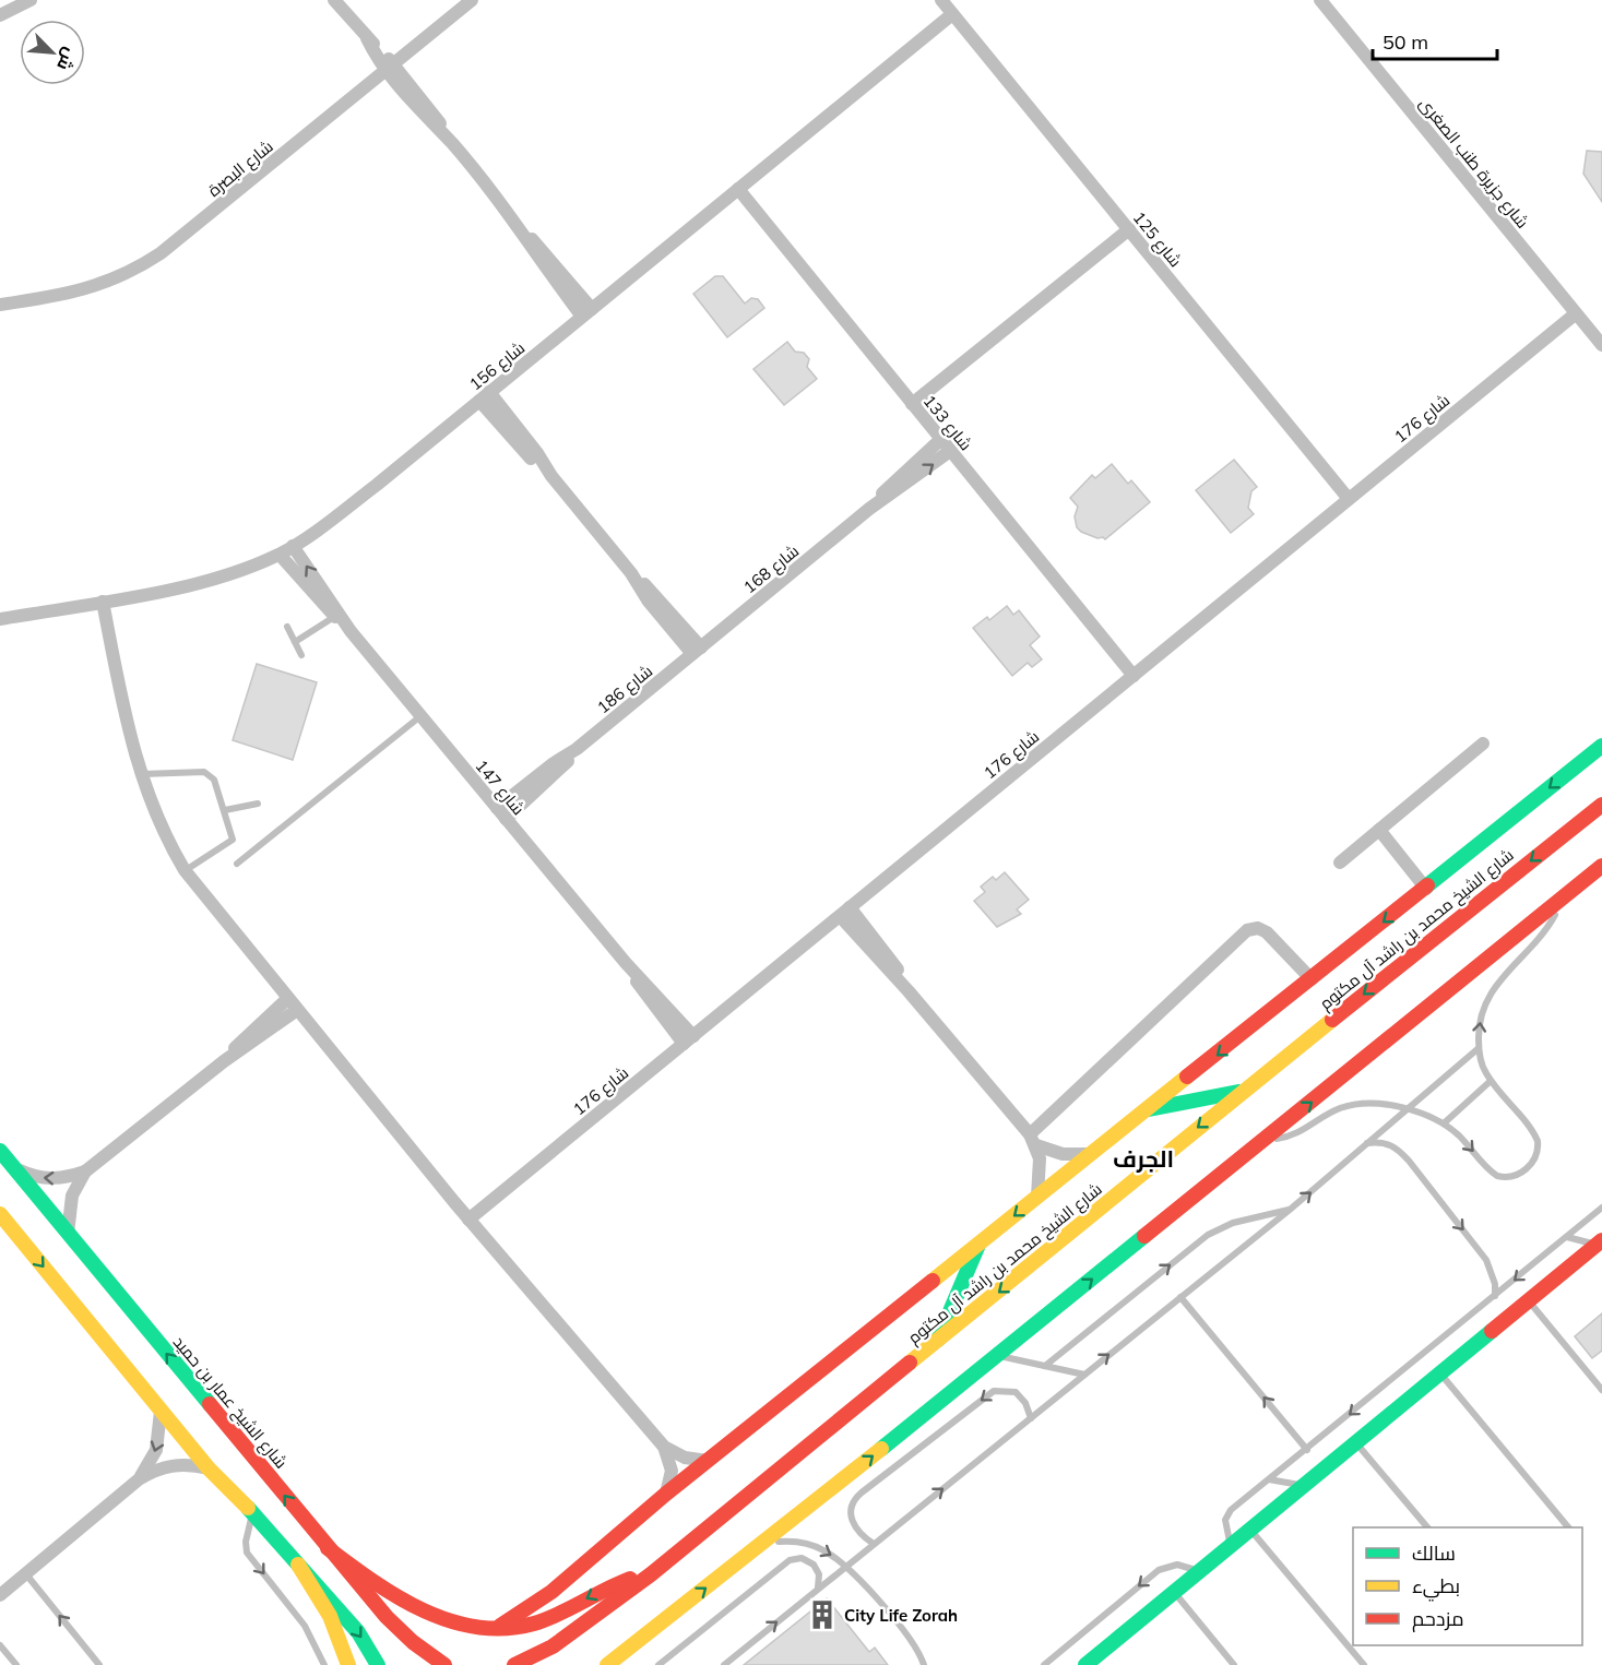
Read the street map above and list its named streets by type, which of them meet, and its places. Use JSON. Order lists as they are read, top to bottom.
{
  "streets": {
    "main road": ["شارع الشيخ محمد بن راشد آل مكتوم", "شارع الشيخ عمار بن حميد"],
    "street": [
      "شارع جزيرة طنب الصغرى",
      "شارع البصرة",
      "شارع 125",
      "شارع 156",
      "شارع 176",
      "شارع 133",
      "شارع 168",
      "شارع 186",
      "شارع 147"
    ]
  },
  "crossings": [
    ["شارع جزيرة طنب الصغرى", "شارع 176"],
    ["شارع 125", "شارع 156"],
    ["شارع 125", "شارع 176"],
    ["شارع 156", "شارع 133"],
    ["شارع 156", "شارع 147"],
    ["شارع 176", "شارع 133"],
    ["شارع 176", "شارع 147"],
    ["شارع 133", "شارع 168"],
    ["شارع 168", "شارع 186"],
    ["شارع 186", "شارع 147"]
  ],
  "districts": ["الجرف"],
  "places": {
    "building": ["City Life Zorah"]
  },
  "legend": ["سالك", "بطيء", "مزدحم"],
  "scale_bar": "50 m",
  "north": "bottom right"
}
